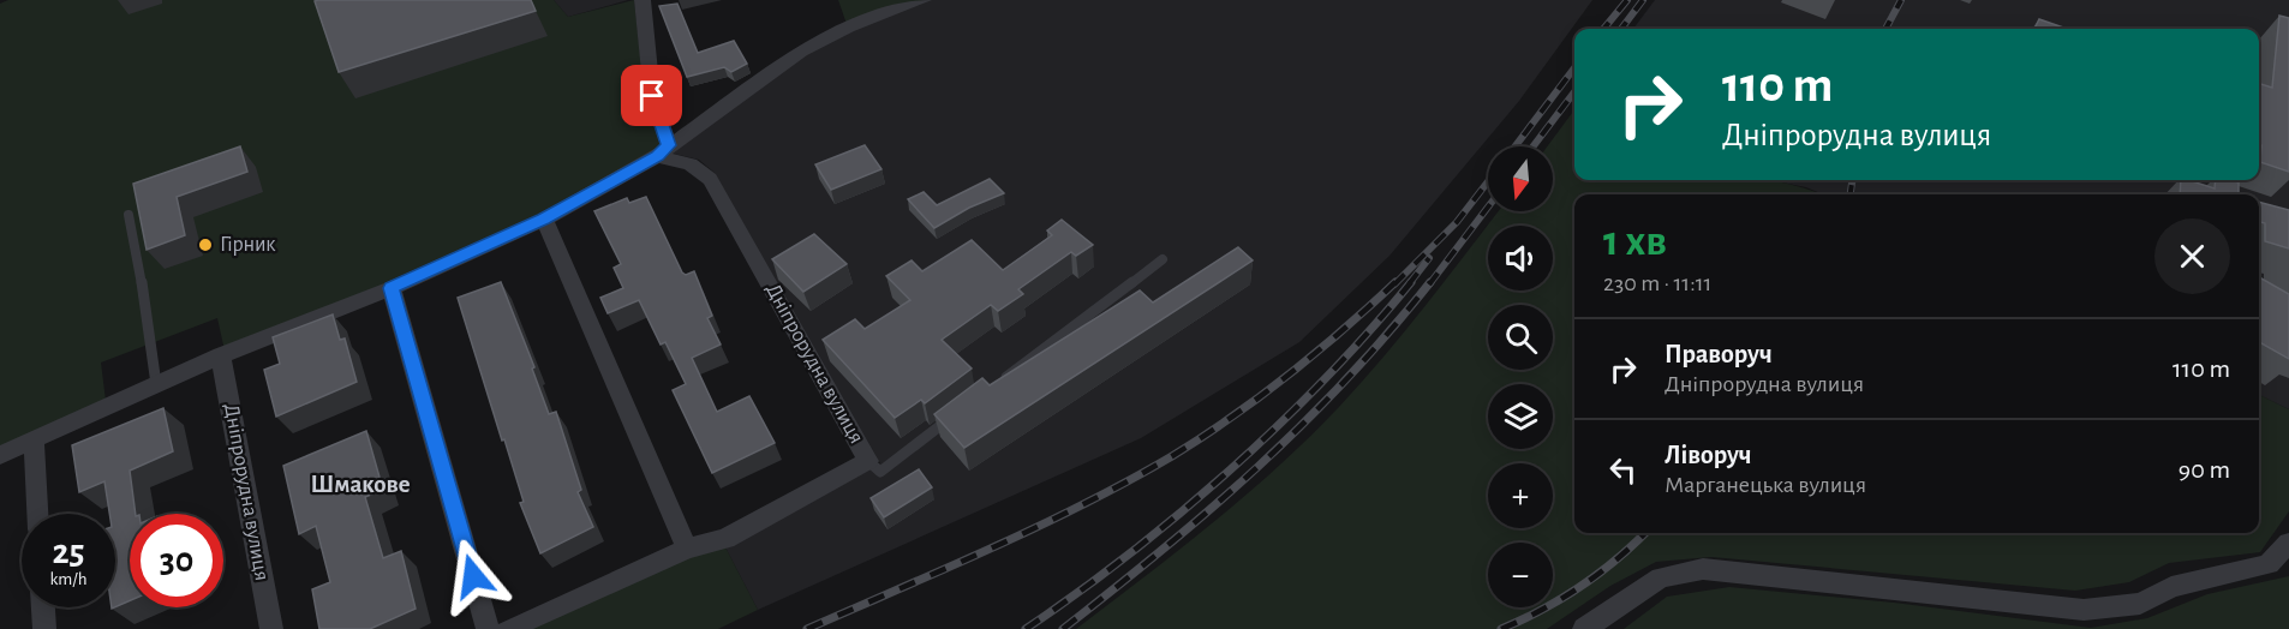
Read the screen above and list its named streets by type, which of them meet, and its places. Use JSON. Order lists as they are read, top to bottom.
{
  "streets": {
    "street": ["Дніпрорудна вулиця"]
  },
  "districts": ["Шмакове"],
  "places": ["Гірник"],
  "north": "bottom",
  "page": {
    "turn": ["110 m", "Дніпрорудна вулиця"],
    "map_buttons": ["+", "−"],
    "heading": ["1 хв", "230 m · 11:11"],
    "list": [
      {
        "name": "Праворуч",
        "note": "Дніпрорудна вулиця",
        "value": "110 m"
      },
      {
        "name": "Ліворуч",
        "note": "Марганецька вулиця",
        "value": "90 m"
      }
    ],
    "speed": "25 km/h",
    "limit": "30"
  }
}
